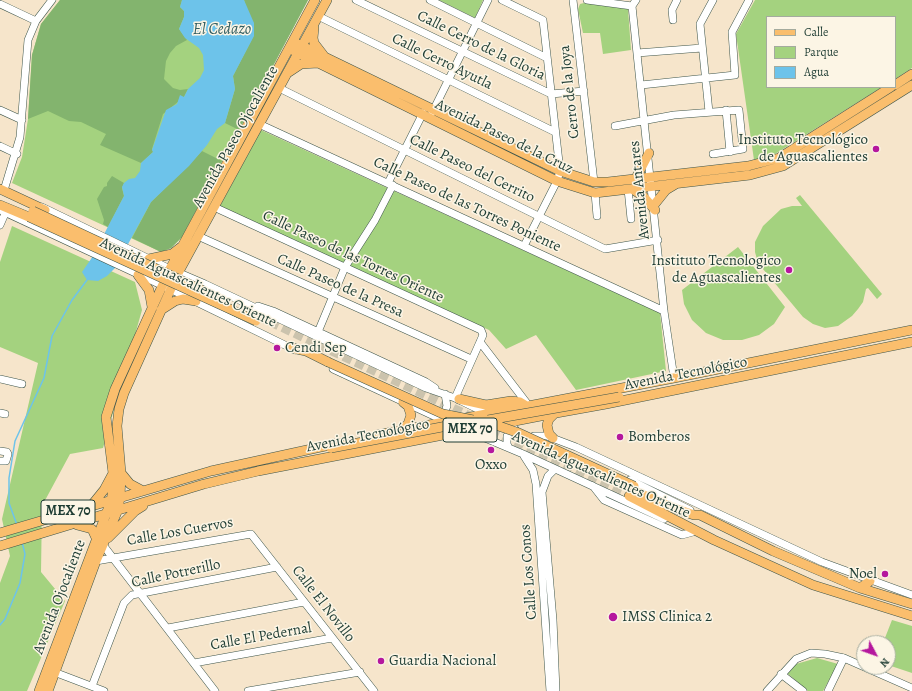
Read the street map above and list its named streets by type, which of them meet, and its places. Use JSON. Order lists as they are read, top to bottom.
{
  "streets": {
    "main road": [
      "Avenida Paseo Ojocaliente",
      "Avenida Paseo de la Cruz",
      "Avenida Aguascalientes Oriente",
      "Avenida Tecnológico",
      "MEX 70",
      "Avenida Ojocaliente"
    ],
    "street": [
      "Calle Cerro de la Gloria",
      "Calle Cerro Ayutla",
      "Cerro de la Joya",
      "Calle Paseo del Cerrito",
      "Avenida Antares",
      "Calle Paseo de las Torres Poniente",
      "Calle Paseo de las Torres Oriente",
      "Calle Paseo de la Presa",
      "Calle Los Cuervos",
      "Calle Los Conos",
      "Calle Potrerillo",
      "Calle El Novillo",
      "Calle El Pedernal"
    ]
  },
  "crossings": [
    ["Calle Cerro Ayutla", "Avenida Paseo Ojocaliente"],
    ["Cerro de la Joya", "Avenida Paseo de la Cruz"],
    ["Avenida Paseo Ojocaliente", "Avenida Paseo de la Cruz"],
    ["Avenida Paseo Ojocaliente", "Calle Paseo del Cerrito"],
    ["Avenida Paseo Ojocaliente", "Calle Paseo de las Torres Poniente"],
    ["Avenida Paseo Ojocaliente", "Calle Paseo de las Torres Oriente"],
    ["Avenida Paseo Ojocaliente", "Avenida Aguascalientes Oriente"],
    ["Avenida Paseo Ojocaliente", "Calle Paseo de la Presa"],
    ["Avenida Paseo Ojocaliente", "Avenida Ojocaliente"],
    ["Avenida Paseo de la Cruz", "Avenida Antares"],
    ["Calle Paseo del Cerrito", "Avenida Antares"],
    ["Avenida Antares", "Calle Paseo de las Torres Poniente"],
    ["Avenida Antares", "Avenida Tecnológico"],
    ["Avenida Aguascalientes Oriente", "Avenida Tecnológico"],
    ["Avenida Aguascalientes Oriente", "Calle Los Conos"],
    ["Avenida Aguascalientes Oriente", "Avenida Ojocaliente"],
    ["Avenida Tecnológico", "Avenida Ojocaliente"],
    ["Calle Los Cuervos", "Avenida Ojocaliente"],
    ["Calle Los Cuervos", "Calle El Novillo"],
    ["Calle Potrerillo", "Calle El Novillo"],
    ["Calle El Novillo", "Calle El Pedernal"]
  ],
  "water": ["El Cedazo"],
  "places": [
    "Instituto Tecnológico de Aguascalientes",
    "Instituto Tecnologico de Aguascalientes",
    "Cendi Sep",
    "Bomberos",
    "Oxxo",
    "Noel",
    "IMSS Clinica 2",
    "Guardia Nacional"
  ],
  "legend": ["Calle", "Parque", "Agua"],
  "north": "bottom right"
}
